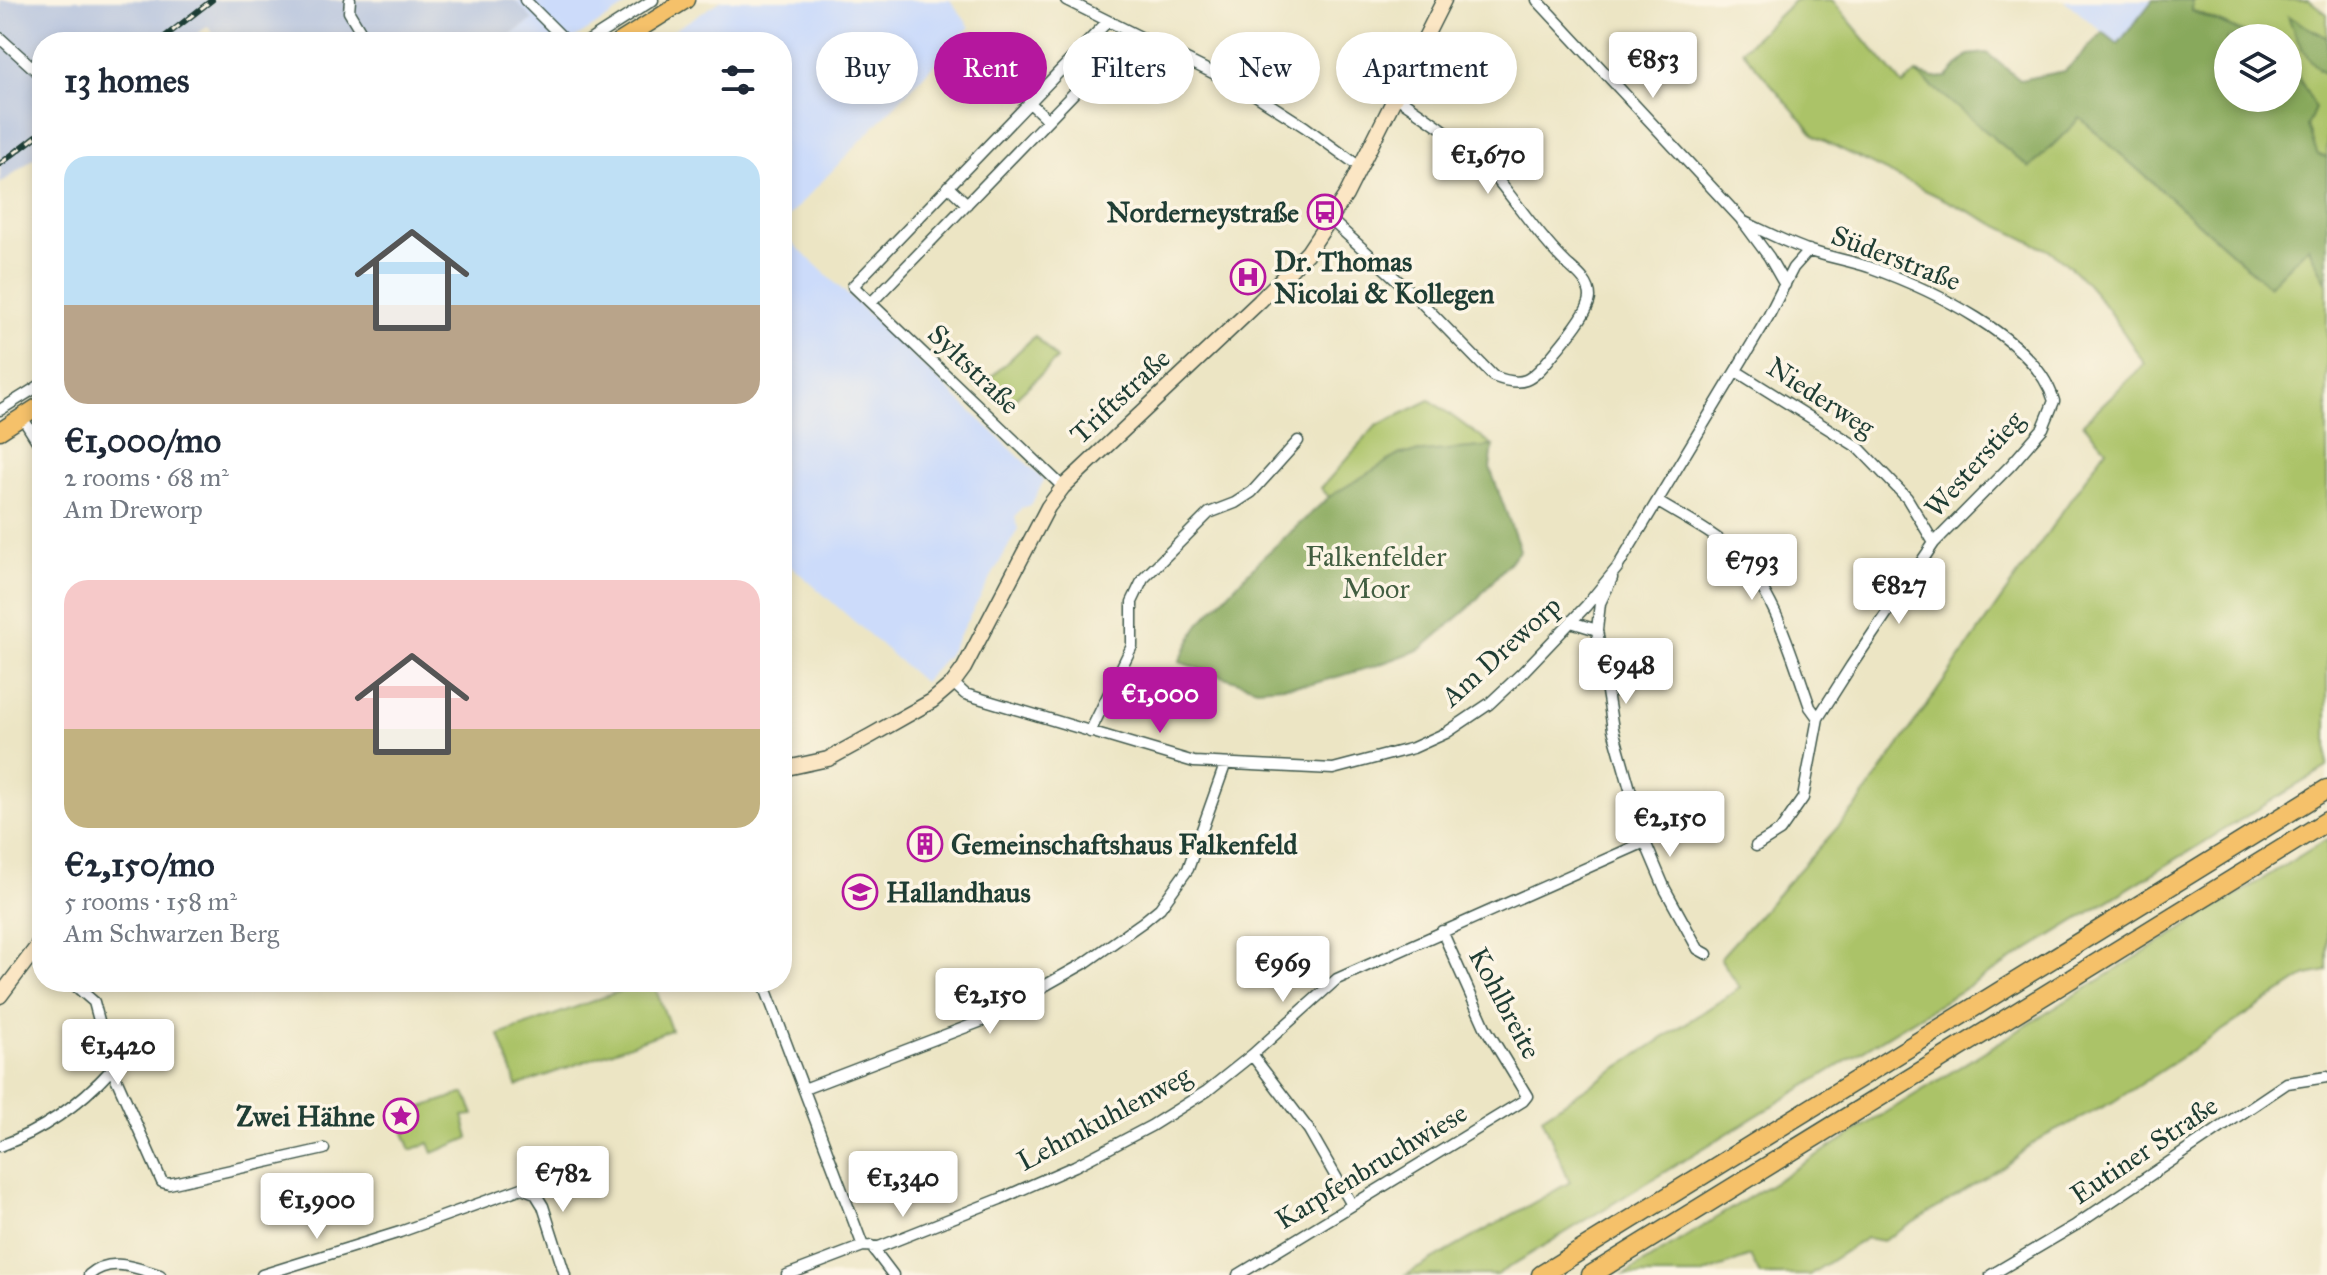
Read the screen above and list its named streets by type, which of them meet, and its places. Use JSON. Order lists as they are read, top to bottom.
{
  "streets": {
    "street": [
      "Süderstraße",
      "Syltstraße",
      "Triftstraße",
      "Niederweg",
      "Westerstieg",
      "Am Dreworp",
      "Kohlbreite",
      "Lehmkuhlenweg",
      "Eutiner Straße",
      "Karpfenbruchwiese"
    ]
  },
  "crossings": [
    ["Süderstraße", "Westerstieg"],
    ["Süderstraße", "Am Dreworp"],
    ["Syltstraße", "Triftstraße"],
    ["Triftstraße", "Am Dreworp"],
    ["Niederweg", "Westerstieg"],
    ["Niederweg", "Am Dreworp"],
    ["Kohlbreite", "Lehmkuhlenweg"],
    ["Kohlbreite", "Karpfenbruchwiese"]
  ],
  "parks": ["Falkenfelder Moor"],
  "places": {
    "bus stop": ["Norderneystraße"],
    "hospital": ["Dr. Thomas Nicolai & Kollegen"],
    "building": ["Gemeinschaftshaus Falkenfeld"],
    "school or university": ["Hallandhaus"],
    "place": ["Zwei Hähne"]
  },
  "page": {
    "price": [
      "€853",
      "€1,670",
      "€793",
      "€827",
      "€948",
      "€1,000",
      "€2,150",
      "€969",
      "€2,150",
      "€1,420",
      "€782",
      "€1,340",
      "€1,900"
    ],
    "chip": [
      "Buy",
      "Rent",
      "Filters",
      "New",
      "Apartment"
    ],
    "heading": "13 homes",
    "list": [
      {
        "name": "€1,000/mo",
        "note": "2 rooms · 68 m² · Am Dreworp"
      },
      {
        "name": "€2,150/mo",
        "note": "5 rooms · 158 m² · Am Schwarzen Berg"
      }
    ]
  }
}
